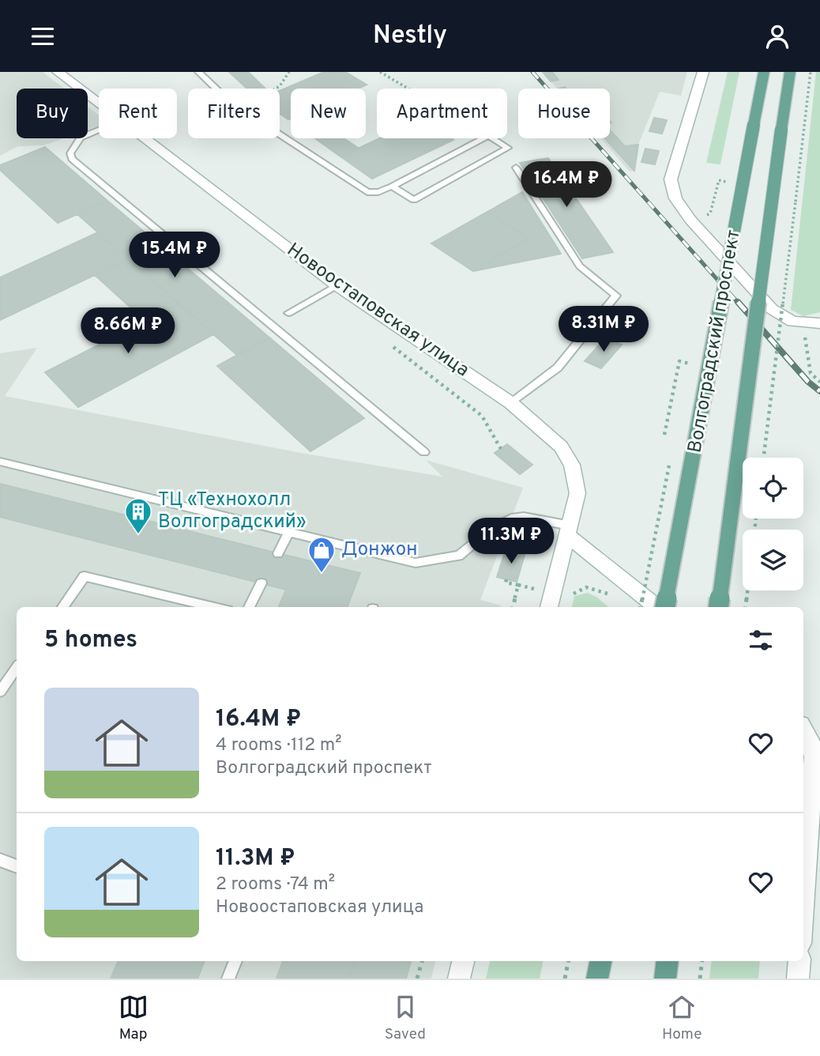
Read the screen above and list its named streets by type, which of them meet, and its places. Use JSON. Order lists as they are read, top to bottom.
{
  "streets": {
    "main road": ["Новоостаповская улица", "Волгоградский проспект"]
  },
  "places": {
    "building": ["ТЦ «Технохолл Волгоградский»"],
    "shop": ["Донжон"]
  },
  "page": {
    "header": "Nestly",
    "chip": [
      "Buy",
      "Rent",
      "Filters",
      "New",
      "Apartment",
      "House"
    ],
    "price": [
      "16.4M ₽",
      "15.4M ₽",
      "8.31M ₽",
      "8.66M ₽",
      "11.3M ₽"
    ],
    "heading": "5 homes",
    "list": [
      {
        "name": "16.4M ₽",
        "note": "4 rooms · 112 m² · Волгоградский проспект"
      },
      {
        "name": "11.3M ₽",
        "note": "2 rooms · 74 m² · Новоостаповская улица"
      }
    ],
    "tabs": ["Map", "Saved", "Home"]
  }
}
